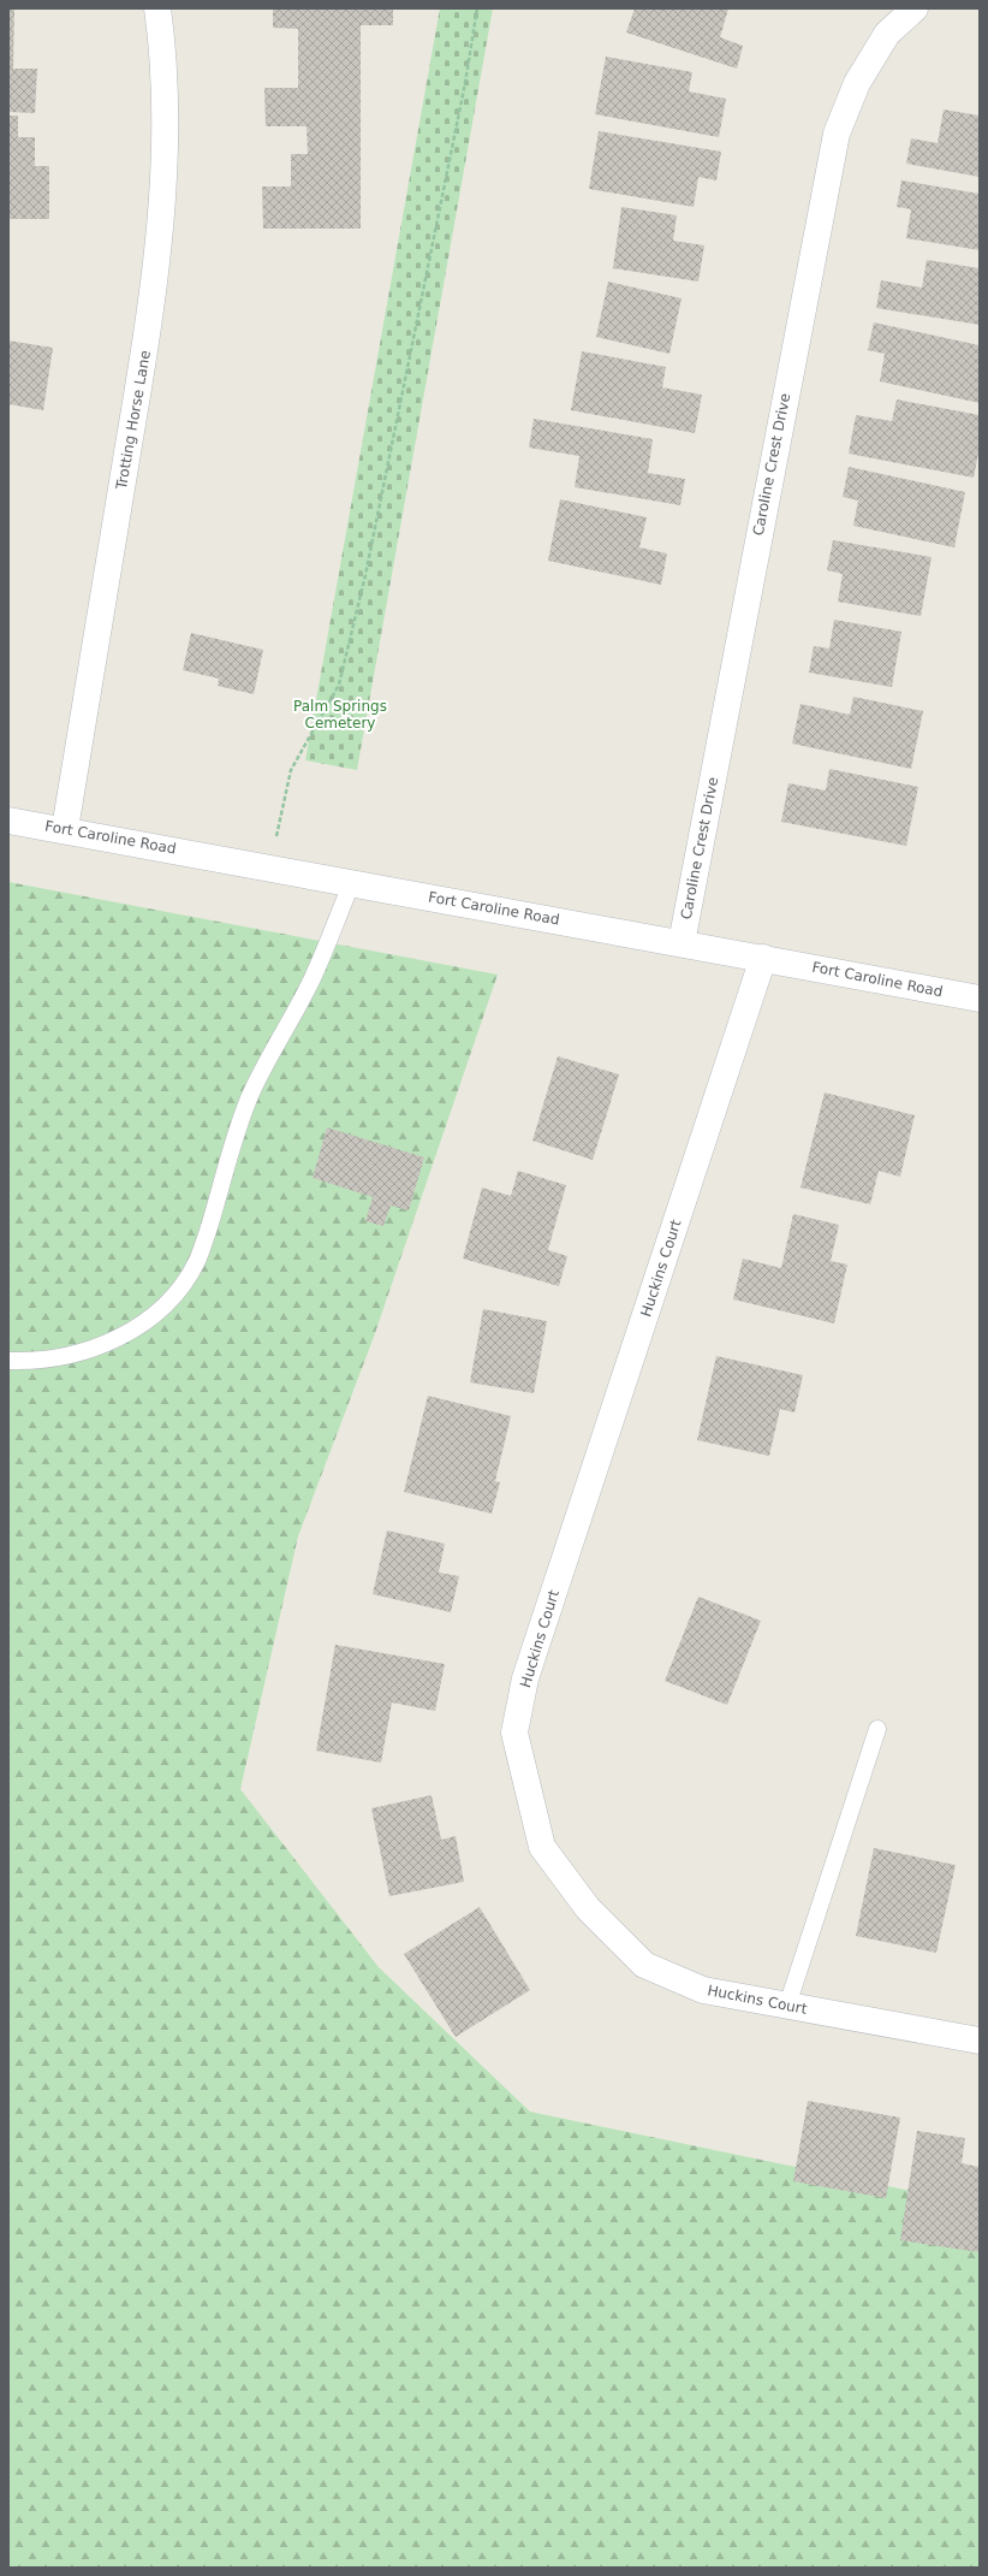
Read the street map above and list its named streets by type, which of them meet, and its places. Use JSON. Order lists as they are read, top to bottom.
{
  "streets": {
    "street": [
      "Trotting Horse Lane",
      "Caroline Crest Drive",
      "Fort Caroline Road",
      "Huckins Court"
    ]
  },
  "crossings": [
    ["Trotting Horse Lane", "Fort Caroline Road"],
    ["Caroline Crest Drive", "Fort Caroline Road"],
    ["Fort Caroline Road", "Huckins Court"]
  ],
  "parks": ["Palm Springs Cemetery"]
}
